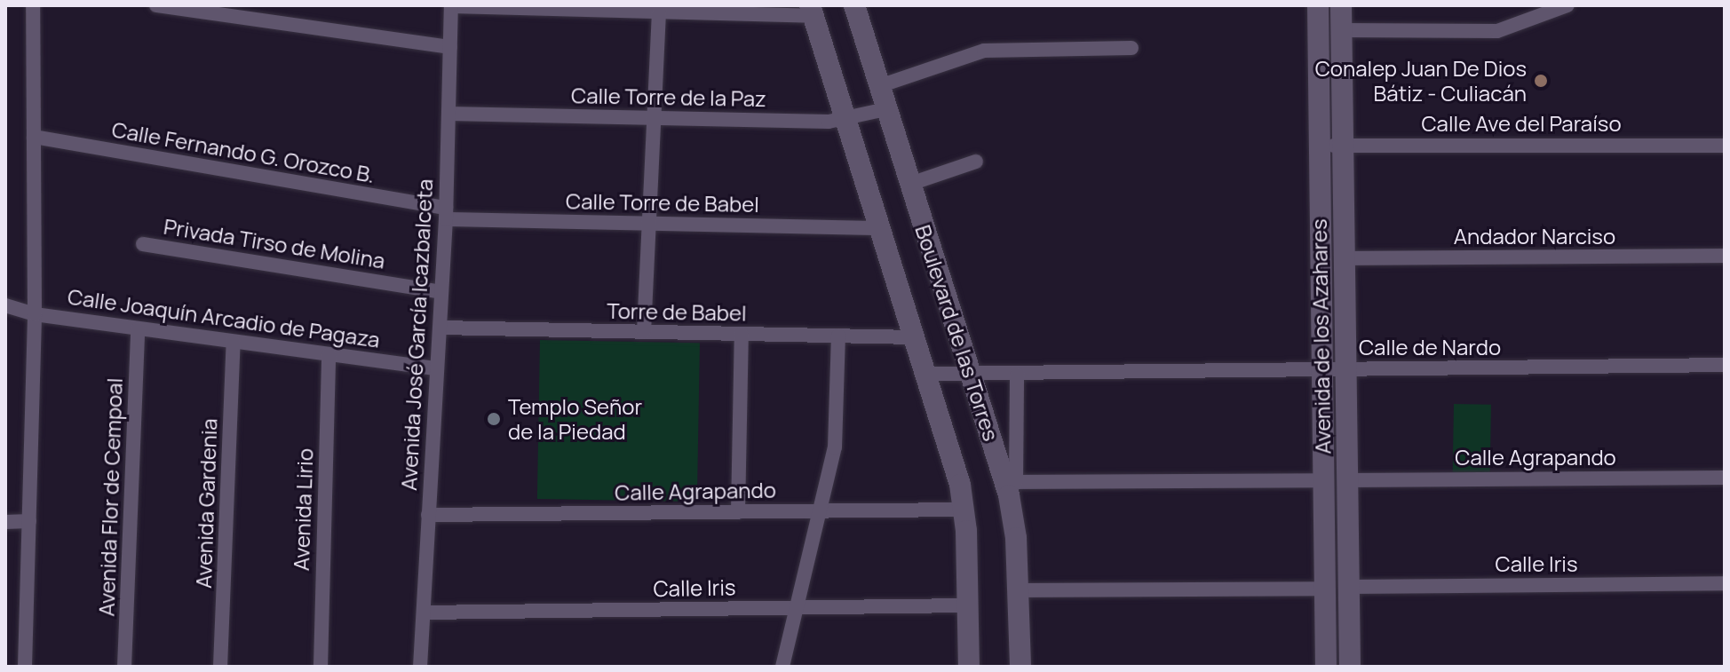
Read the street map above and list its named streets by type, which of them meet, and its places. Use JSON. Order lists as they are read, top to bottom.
{
  "streets": {
    "street": [
      "Calle Torre de la Paz",
      "Calle Ave del Paraíso",
      "Calle Fernando G. Orozco B.",
      "Calle Torre de Babel",
      "Andador Narciso",
      "Privada Tirso de Molina",
      "Torre de Babel",
      "Calle Joaquín Arcadio de Pagaza",
      "Boulevard de las Torres",
      "Avenida José García Icazbalceta",
      "Avenida de los Azahares",
      "Calle de Nardo",
      "Calle Agrapando",
      "Avenida Flor de Cempoal",
      "Avenida Gardenia",
      "Avenida Lirio",
      "Calle Iris"
    ]
  },
  "crossings": [
    ["Calle Torre de la Paz", "Boulevard de las Torres"],
    ["Calle Torre de la Paz", "Avenida José García Icazbalceta"],
    ["Calle Ave del Paraíso", "Avenida de los Azahares"],
    ["Calle Fernando G. Orozco B.", "Calle Torre de Babel"],
    ["Calle Fernando G. Orozco B.", "Avenida José García Icazbalceta"],
    ["Calle Torre de Babel", "Boulevard de las Torres"],
    ["Calle Torre de Babel", "Avenida José García Icazbalceta"],
    ["Andador Narciso", "Avenida de los Azahares"],
    ["Privada Tirso de Molina", "Avenida José García Icazbalceta"],
    ["Torre de Babel", "Boulevard de las Torres"],
    ["Torre de Babel", "Avenida José García Icazbalceta"],
    ["Calle Joaquín Arcadio de Pagaza", "Avenida José García Icazbalceta"],
    ["Calle Joaquín Arcadio de Pagaza", "Avenida Flor de Cempoal"],
    ["Calle Joaquín Arcadio de Pagaza", "Avenida Gardenia"],
    ["Calle Joaquín Arcadio de Pagaza", "Avenida Lirio"],
    ["Boulevard de las Torres", "Calle de Nardo"],
    ["Boulevard de las Torres", "Calle Agrapando"],
    ["Boulevard de las Torres", "Calle Iris"],
    ["Avenida José García Icazbalceta", "Calle Agrapando"],
    ["Avenida José García Icazbalceta", "Calle Iris"],
    ["Avenida de los Azahares", "Calle de Nardo"],
    ["Avenida de los Azahares", "Calle Agrapando"],
    ["Avenida de los Azahares", "Calle Iris"]
  ],
  "places": ["Conalep Juan De Dios Bátiz - Culiacán", "Templo Señor de la Piedad"]
}
